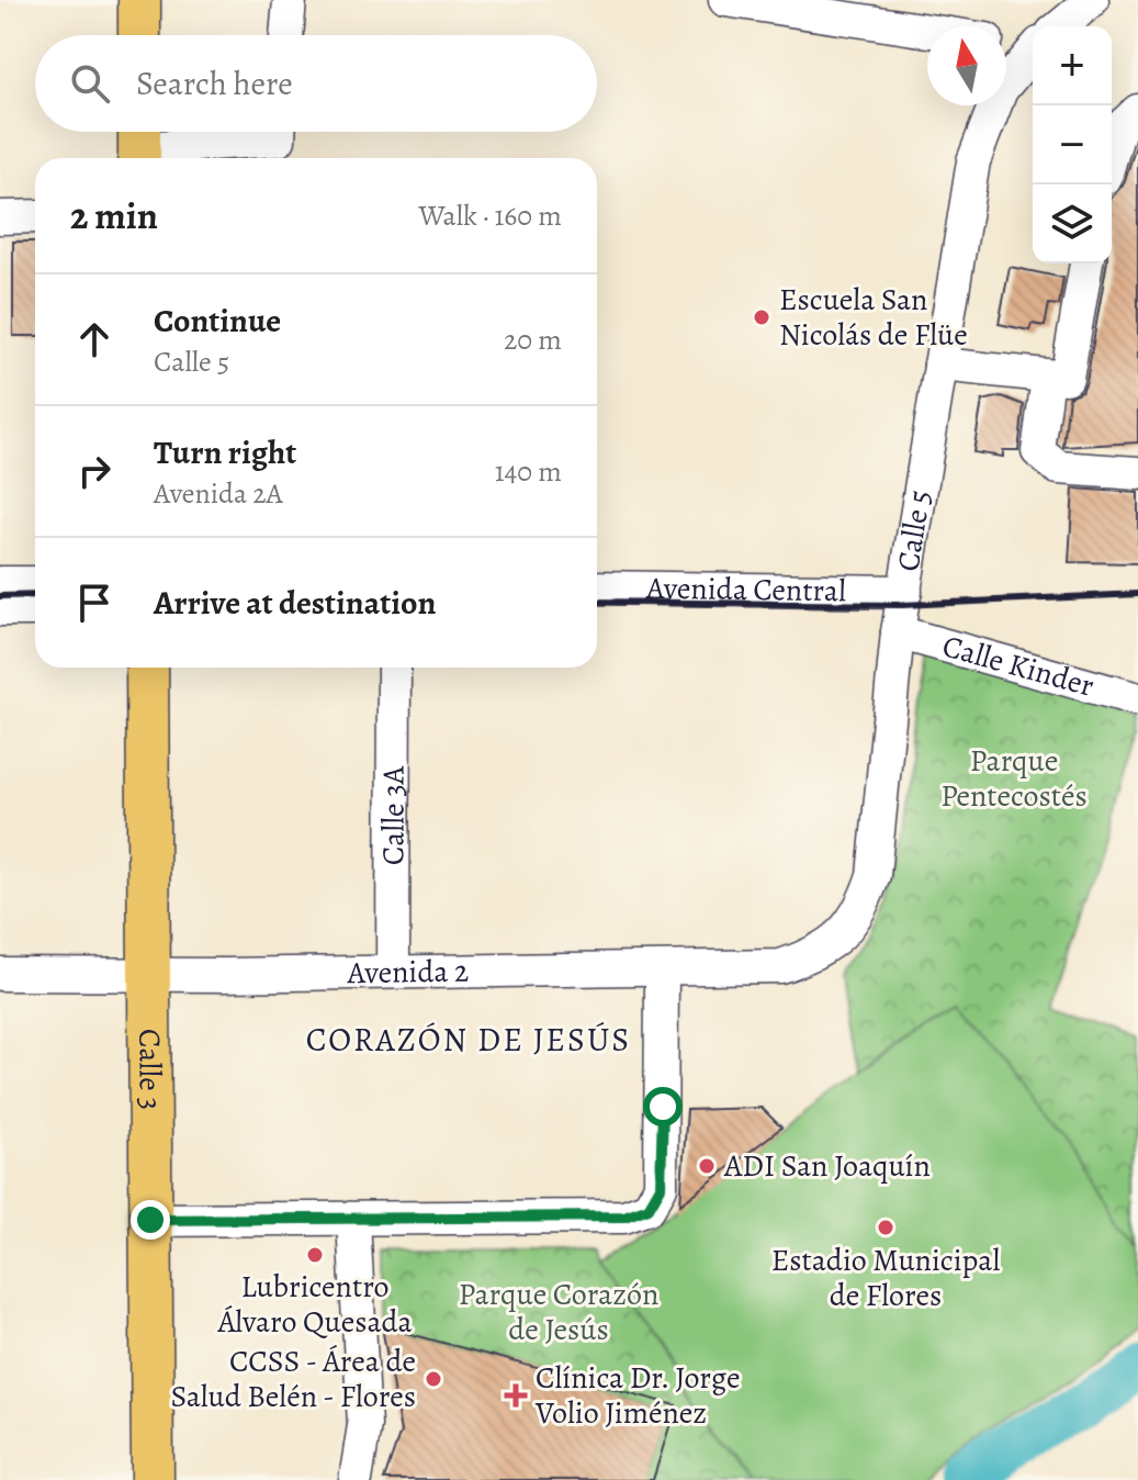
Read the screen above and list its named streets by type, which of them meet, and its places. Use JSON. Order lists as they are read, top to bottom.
{
  "streets": {
    "main road": ["Calle 3"],
    "street": [
      "Calle 5",
      "Avenida Central",
      "Calle Kinder",
      "Calle 3A",
      "Avenida 2"
    ]
  },
  "crossings": [
    ["Calle 5", "Avenida Central"],
    ["Calle 5", "Calle Kinder"],
    ["Calle 5", "Avenida 2"],
    ["Avenida Central", "Calle Kinder"],
    ["Calle 3A", "Avenida 2"],
    ["Avenida 2", "Calle 3"]
  ],
  "districts": ["CORAZÓN DE JESÚS"],
  "parks": ["Parque Pentecostés", "Parque Corazón de Jesús"],
  "places": {
    "other": [
      "Escuela San Nicolás de Flüe",
      "ADI San Joaquín",
      "Estadio Municipal de Flores",
      "Lubricentro Álvaro Quesada",
      "CCSS - Área de Salud Belén - Flores"
    ],
    "health": ["Clínica Dr. Jorge Volio Jiménez"]
  },
  "north": "top",
  "page": {
    "map_buttons": ["+", "−"],
    "search": "Search here",
    "heading": ["2 min", "Walk · 160 m"],
    "list": [
      ["Continue", "Calle 5", "20 m"],
      ["Turn right", "Avenida 2A", "140 m"],
      "Arrive at destination"
    ]
  }
}
